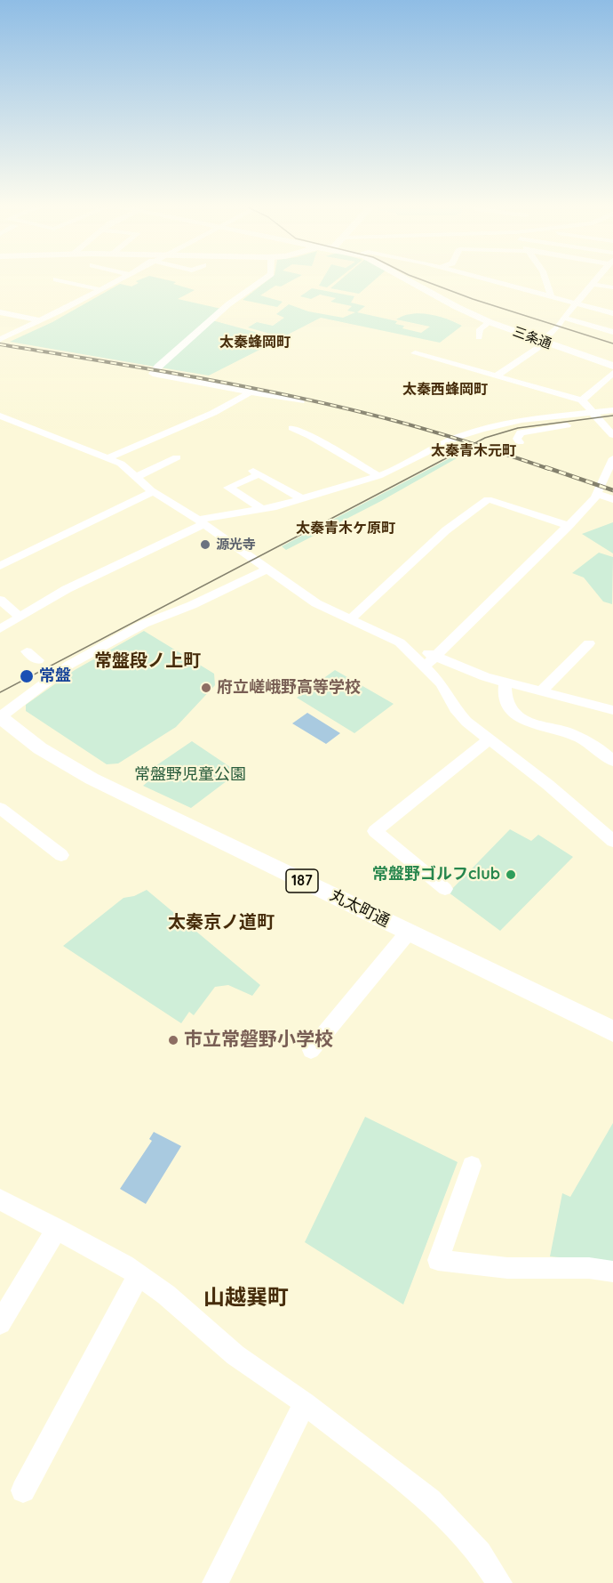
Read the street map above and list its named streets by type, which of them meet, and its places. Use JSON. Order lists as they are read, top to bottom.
{
  "streets": {
    "main road": ["三条通", "187", "丸太町通"]
  },
  "districts": [
    "太秦蜂岡町",
    "太秦西蜂岡町",
    "太秦青木元町",
    "太秦青木ケ原町",
    "常盤段ノ上町",
    "太秦京ノ道町",
    "山越巽町"
  ],
  "parks": ["常盤野児童公園"],
  "places": [
    "源光寺",
    "常盤",
    "府立嵯峨野高等学校",
    "常盤野ゴルフclub",
    "市立常磐野小学校"
  ]
}
